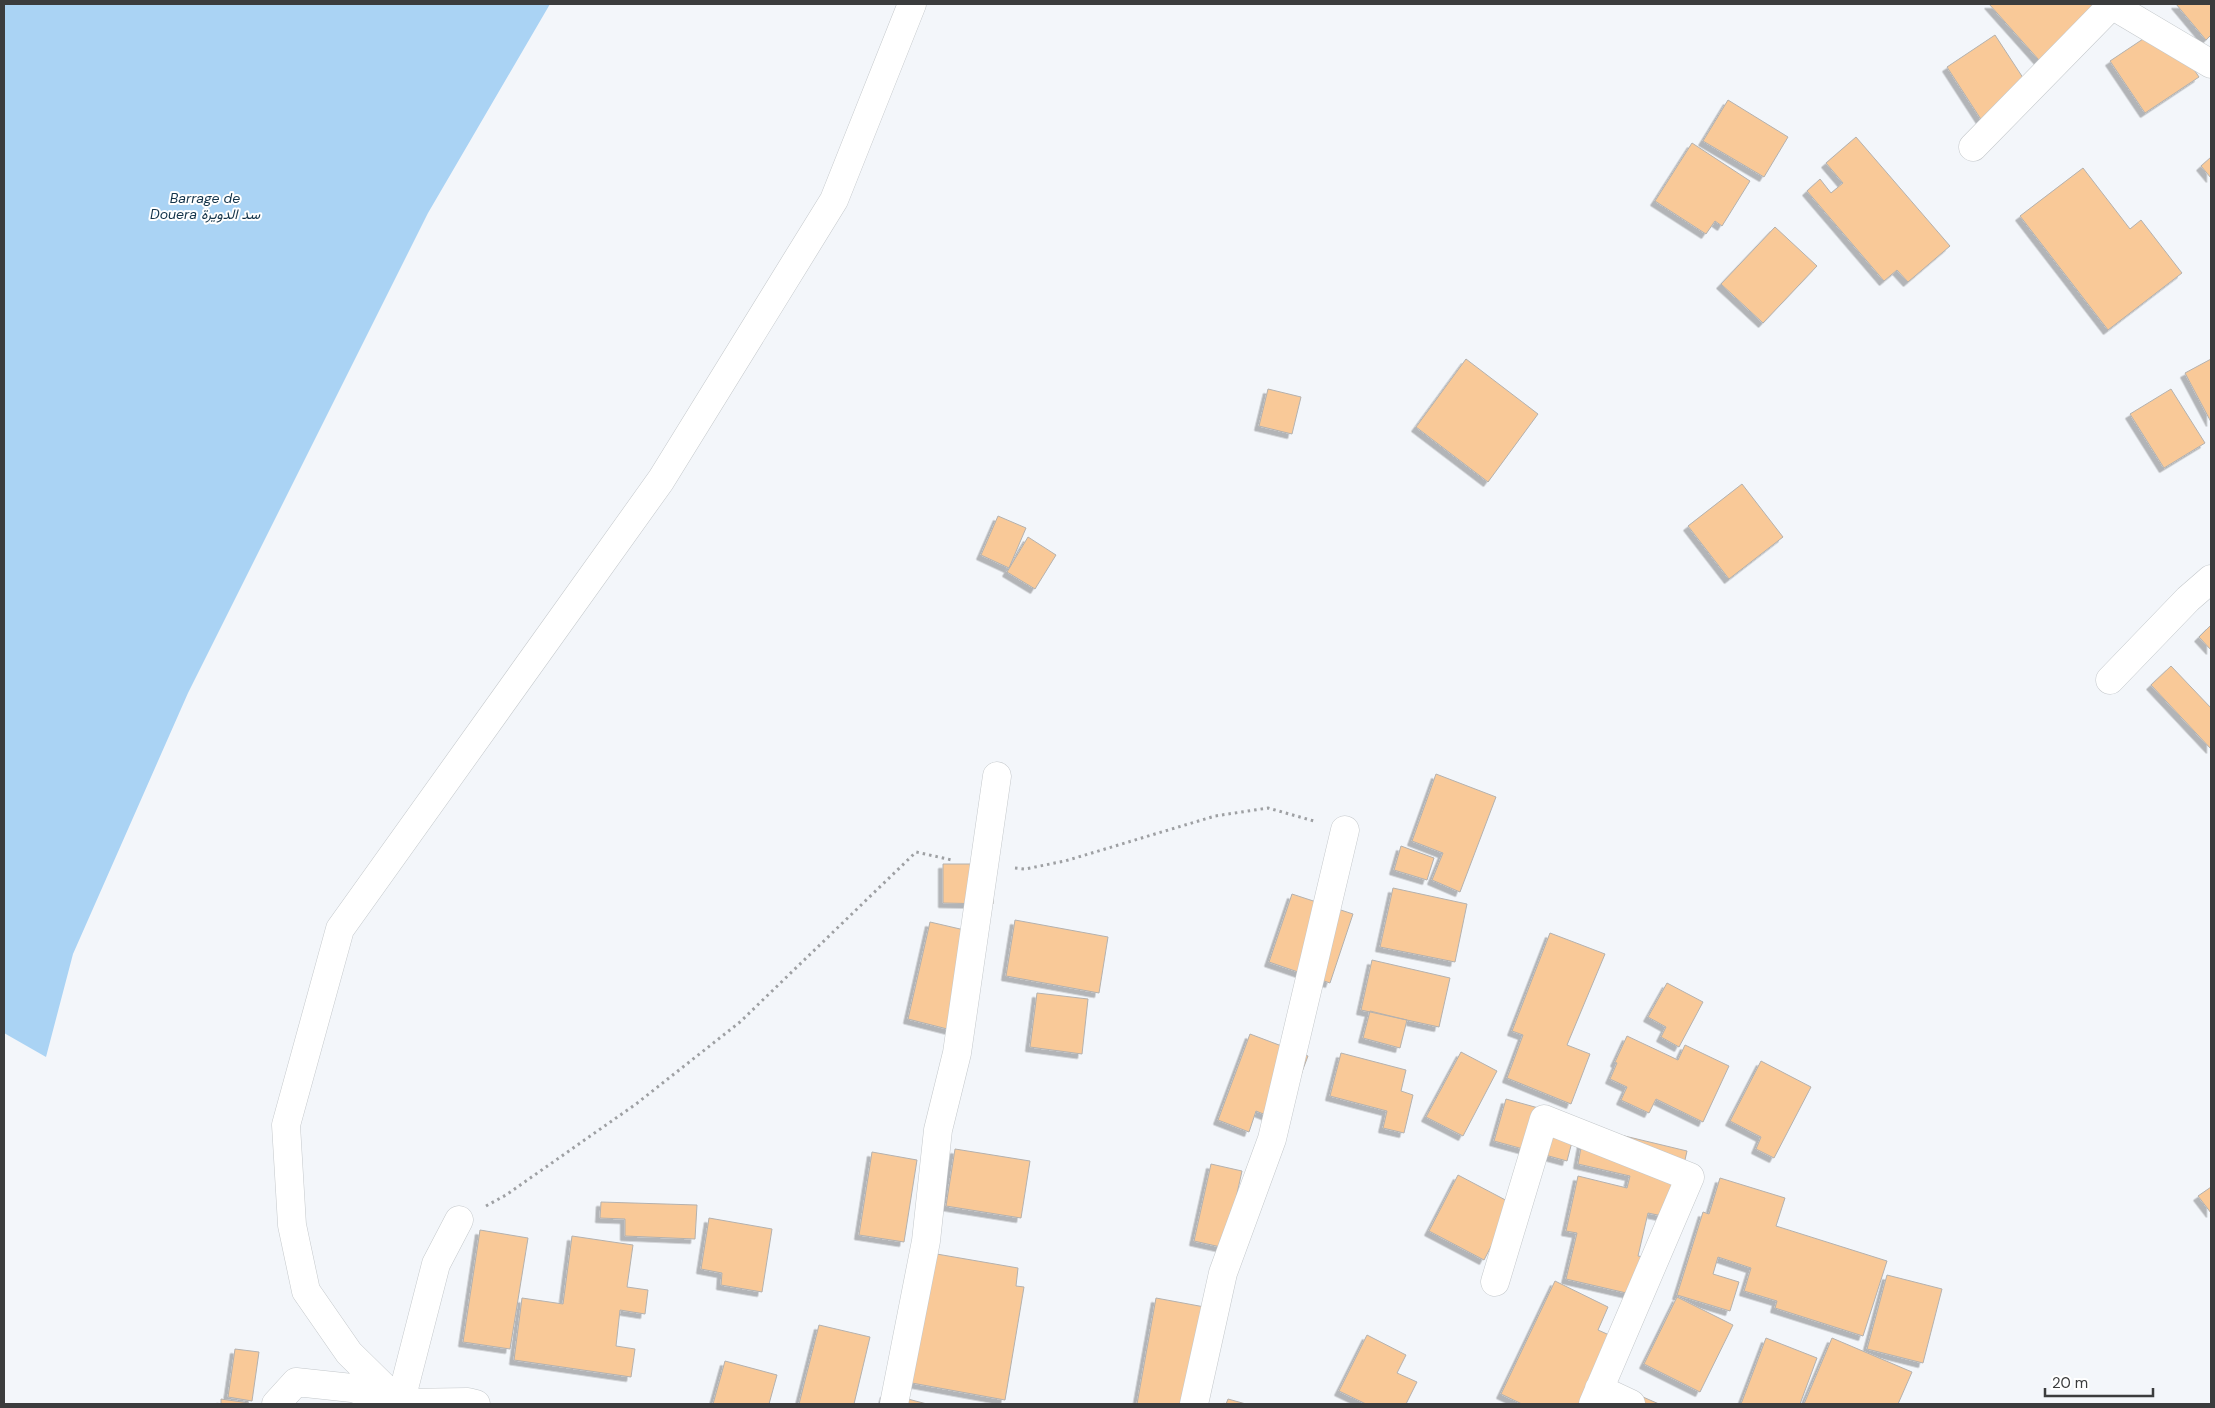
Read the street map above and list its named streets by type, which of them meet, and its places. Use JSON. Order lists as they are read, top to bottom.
{
  "water": ["Barrage de Douera سد الدويرة"],
  "scale_bar": "20 m"
}
